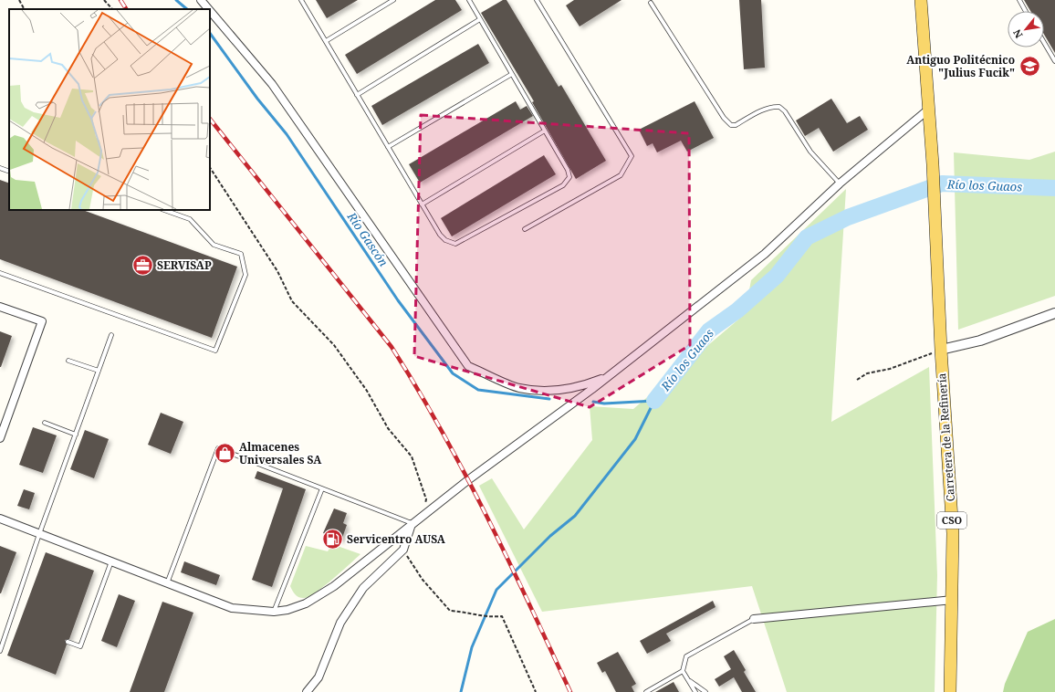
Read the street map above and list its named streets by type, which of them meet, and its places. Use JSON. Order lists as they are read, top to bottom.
{
  "streets": {
    "main road": ["Carretera de la Refinería", "CSO"]
  },
  "crossings": [
    ["Carretera de la Refinería", "CSO"]
  ],
  "water": ["Río los Guaos", "Río Gascón"],
  "places": {
    "school or university": ["Antiguo Politécnico \"Julius Fucik\""],
    "office": ["SERVISAP"],
    "shop": ["Almacenes Universales SA"],
    "fuel station": ["Servicentro AUSA"]
  },
  "north": "bottom left"
}
